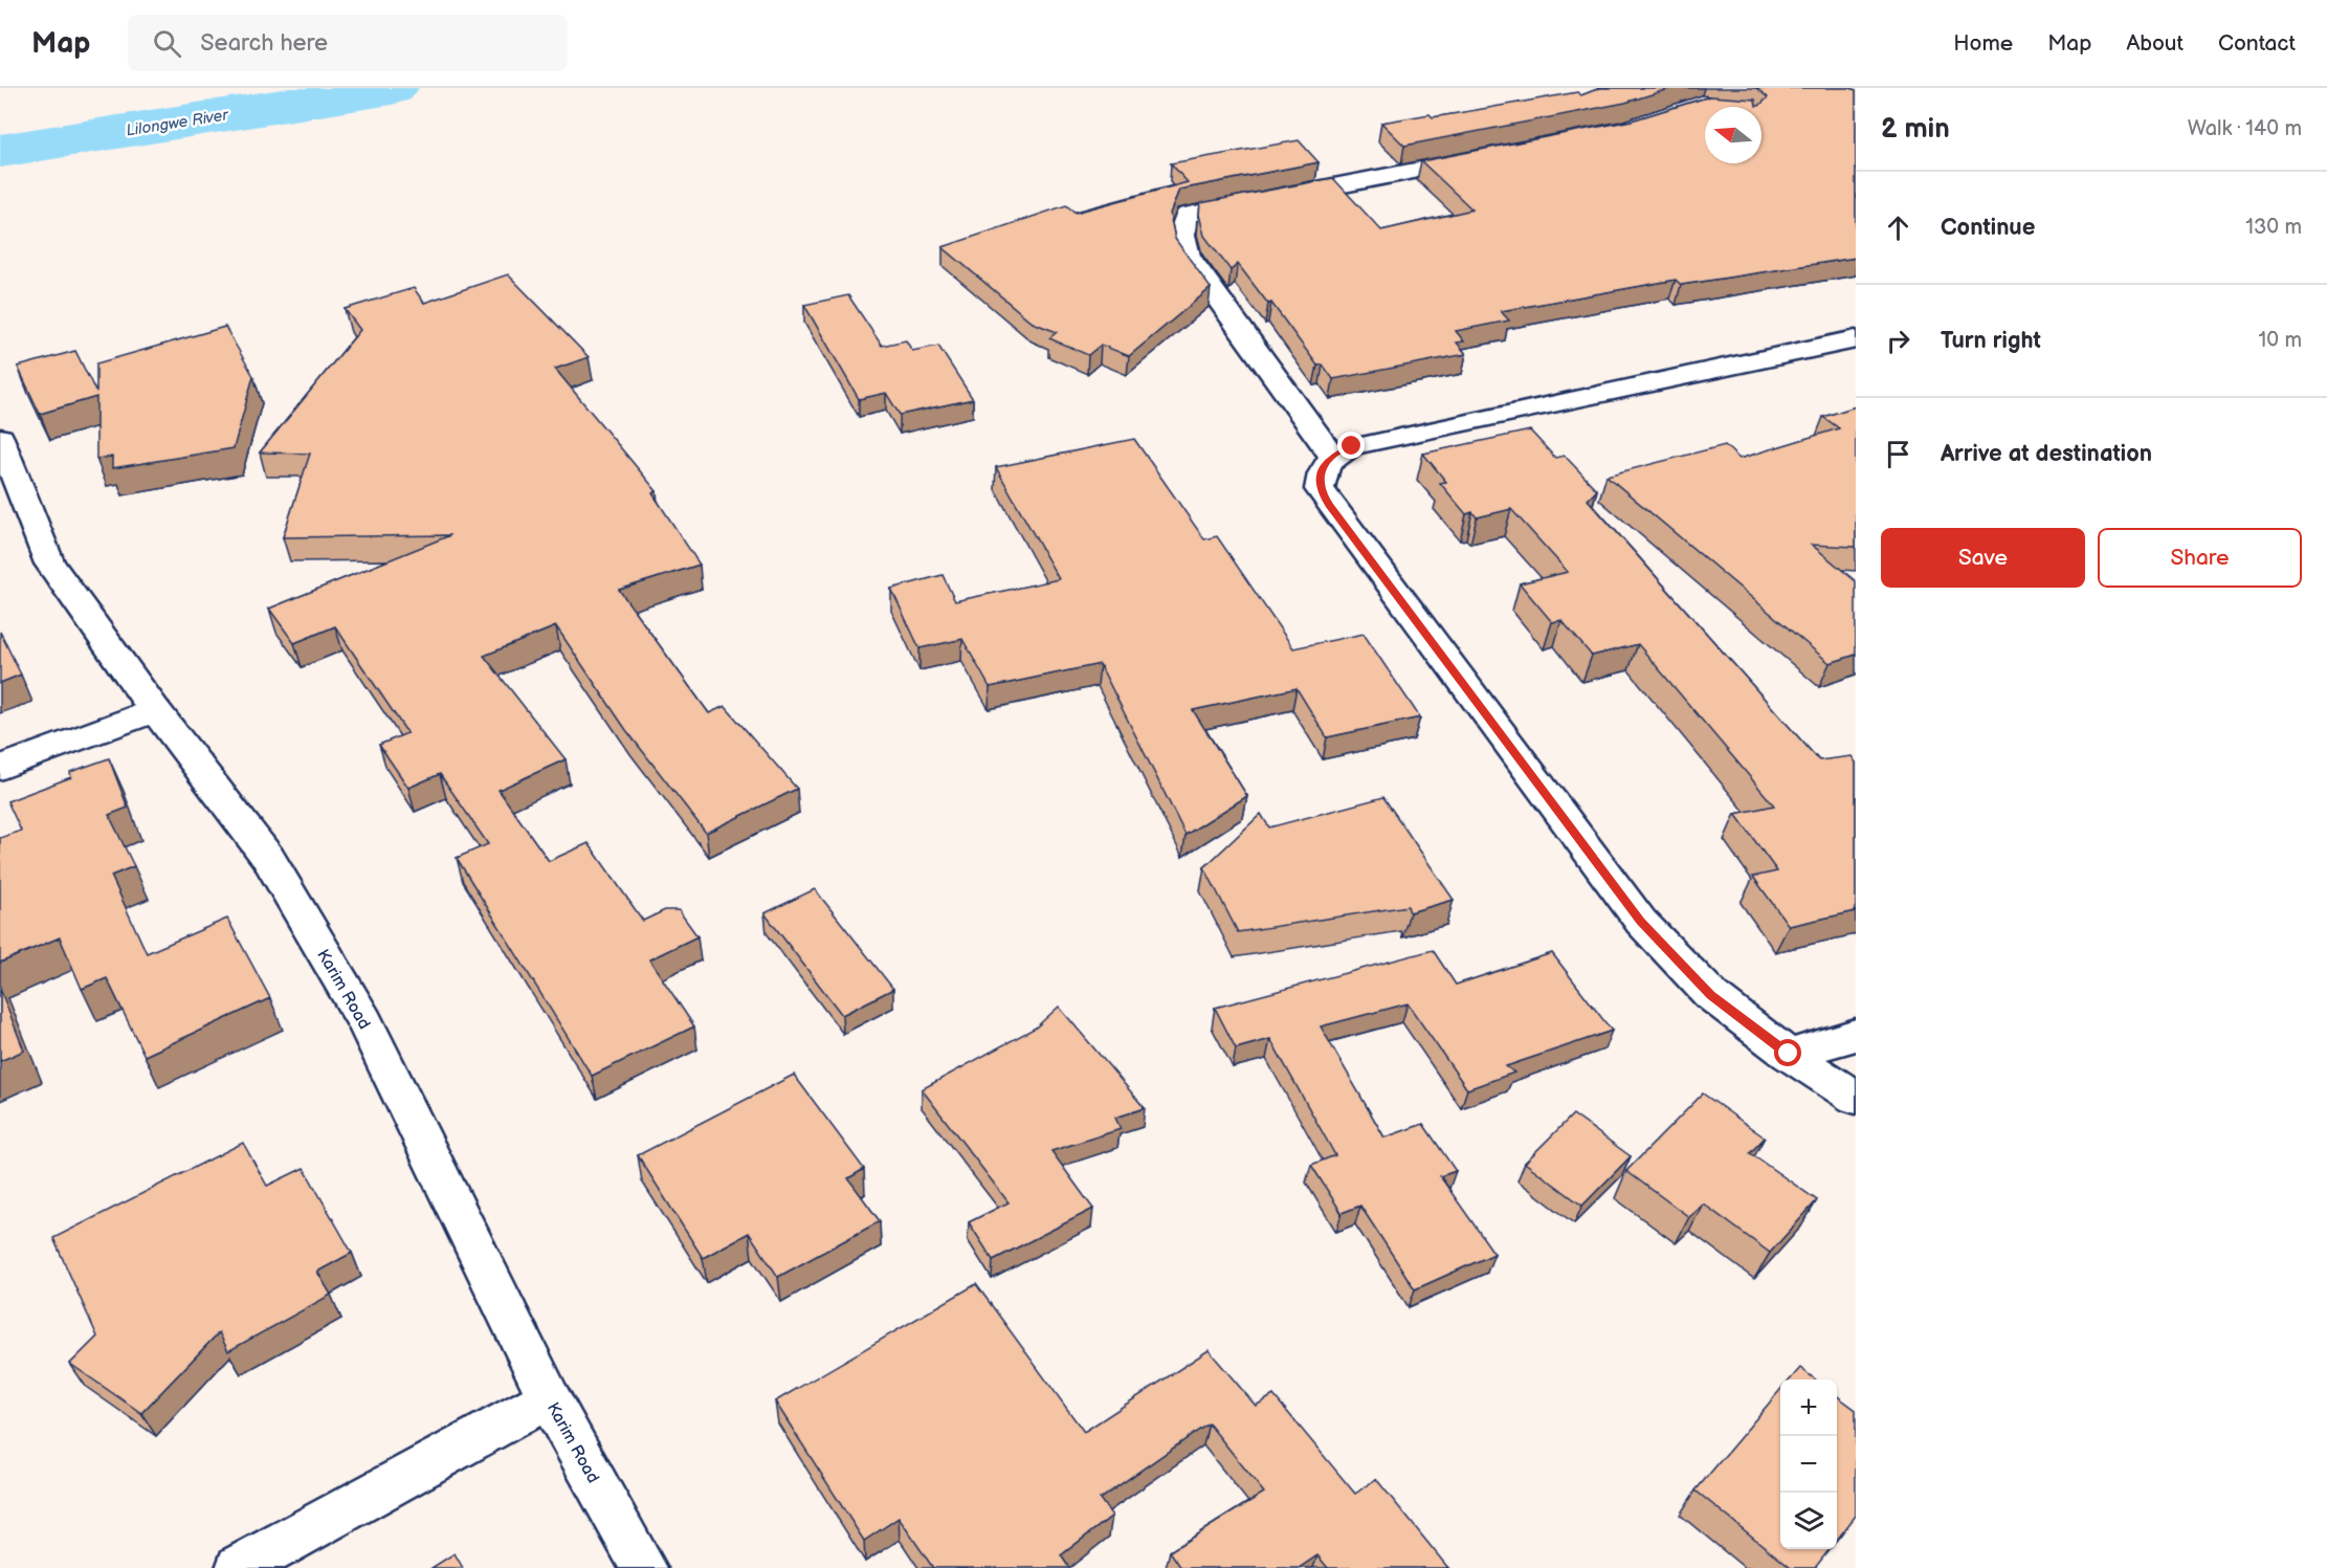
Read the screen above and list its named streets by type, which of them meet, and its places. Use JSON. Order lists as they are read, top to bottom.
{
  "streets": {
    "street": ["Karim Road"]
  },
  "water": ["Lilongwe River"],
  "north": "left",
  "page": {
    "header": "Map",
    "search": "Search here",
    "nav": [
      "Home",
      "Map",
      "About",
      "Contact"
    ],
    "heading": ["2 min", "Walk · 140 m"],
    "list": [
      ["Continue", "130 m"],
      ["Turn right", "10 m"],
      "Arrive at destination"
    ],
    "buttons": ["Save", "Share"],
    "map_buttons": ["+", "−"]
  }
}
